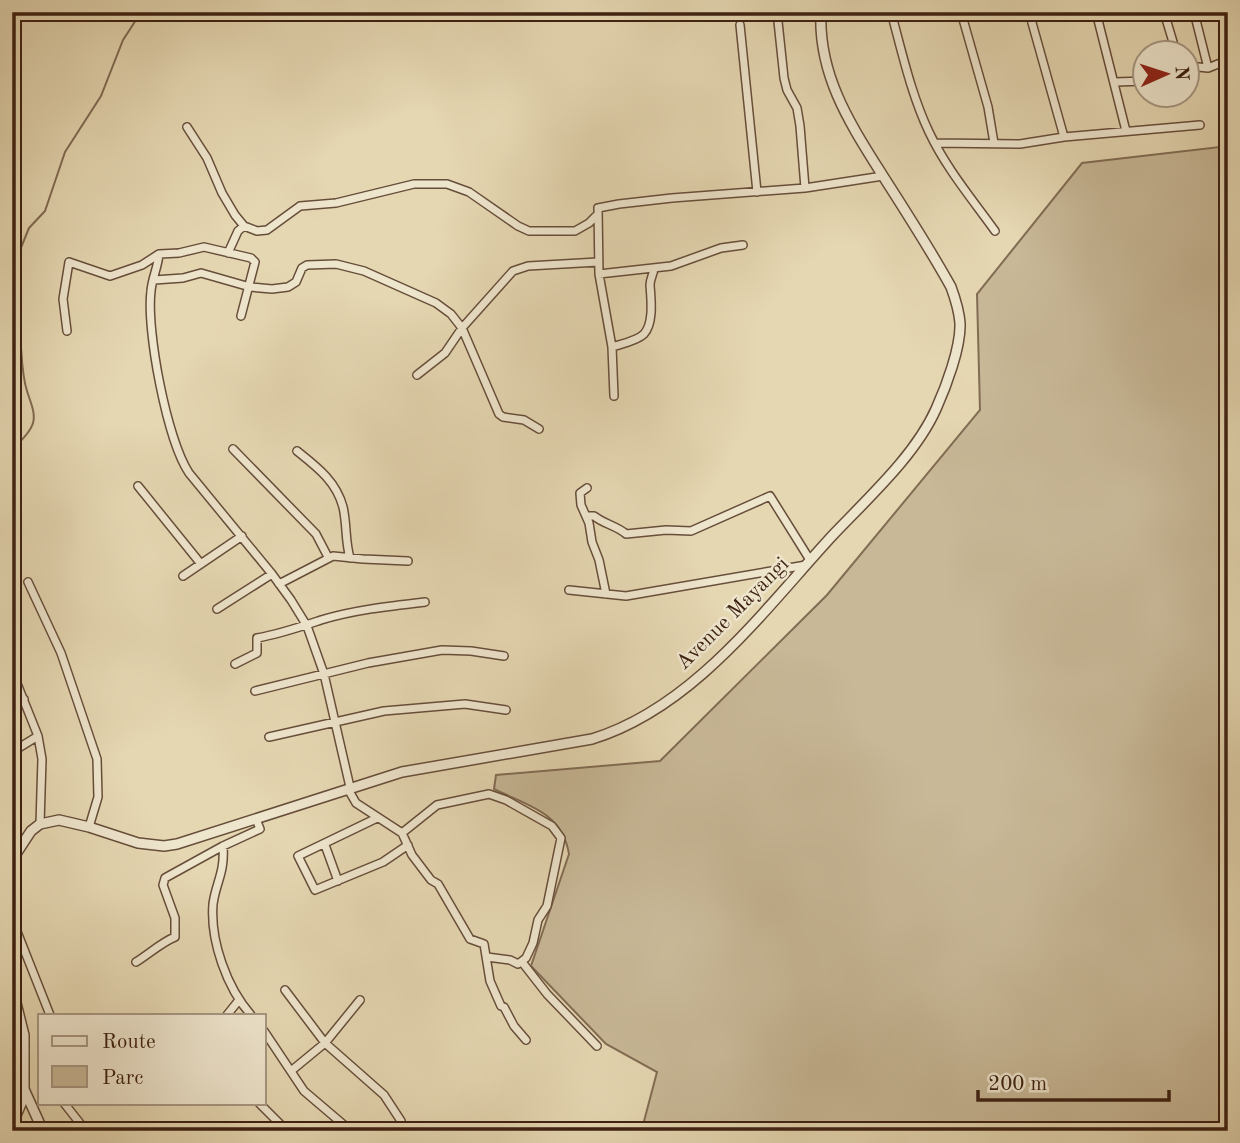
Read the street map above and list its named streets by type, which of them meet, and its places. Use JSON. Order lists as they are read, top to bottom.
{
  "streets": {
    "street": ["Avenue Mayangi"]
  },
  "legend": ["Route", "Parc"],
  "scale_bar": "200 m",
  "north": "right"
}
